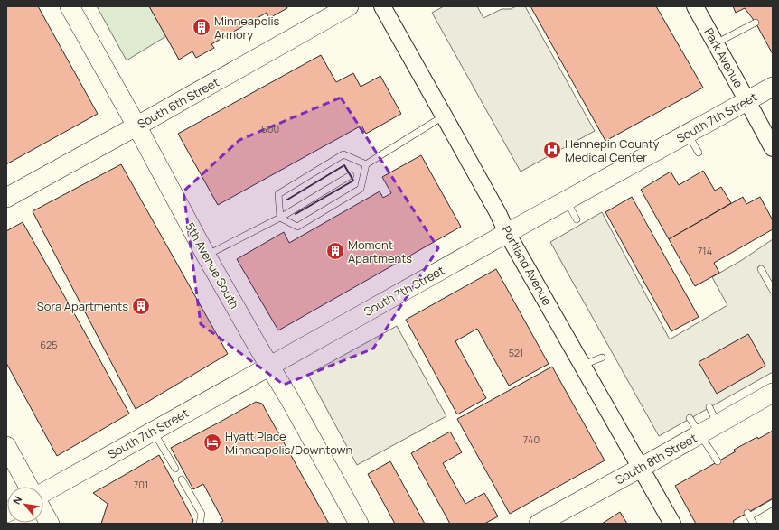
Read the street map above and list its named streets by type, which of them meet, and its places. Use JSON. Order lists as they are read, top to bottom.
{
  "streets": {
    "main road": [
      "South 6th Street",
      "South 7th Street",
      "5th Avenue South",
      "South 8th Street"
    ],
    "street": ["Park Avenue", "Portland Avenue"]
  },
  "crossings": [
    ["Park Avenue", "South 7th Street"],
    ["South 6th Street", "5th Avenue South"],
    ["South 7th Street", "5th Avenue South"],
    ["South 7th Street", "Portland Avenue"],
    ["Portland Avenue", "South 8th Street"]
  ],
  "places": {
    "building": ["Minneapolis Armory", "Moment Apartments", "Sora Apartments"],
    "hospital": ["Hennepin County Medical Center"],
    "hotel": ["Hyatt Place Minneapolis/Downtown"]
  },
  "house_numbers": [
    "600",
    "714",
    "625",
    "521",
    "740",
    "701"
  ],
  "north": "top left"
}
